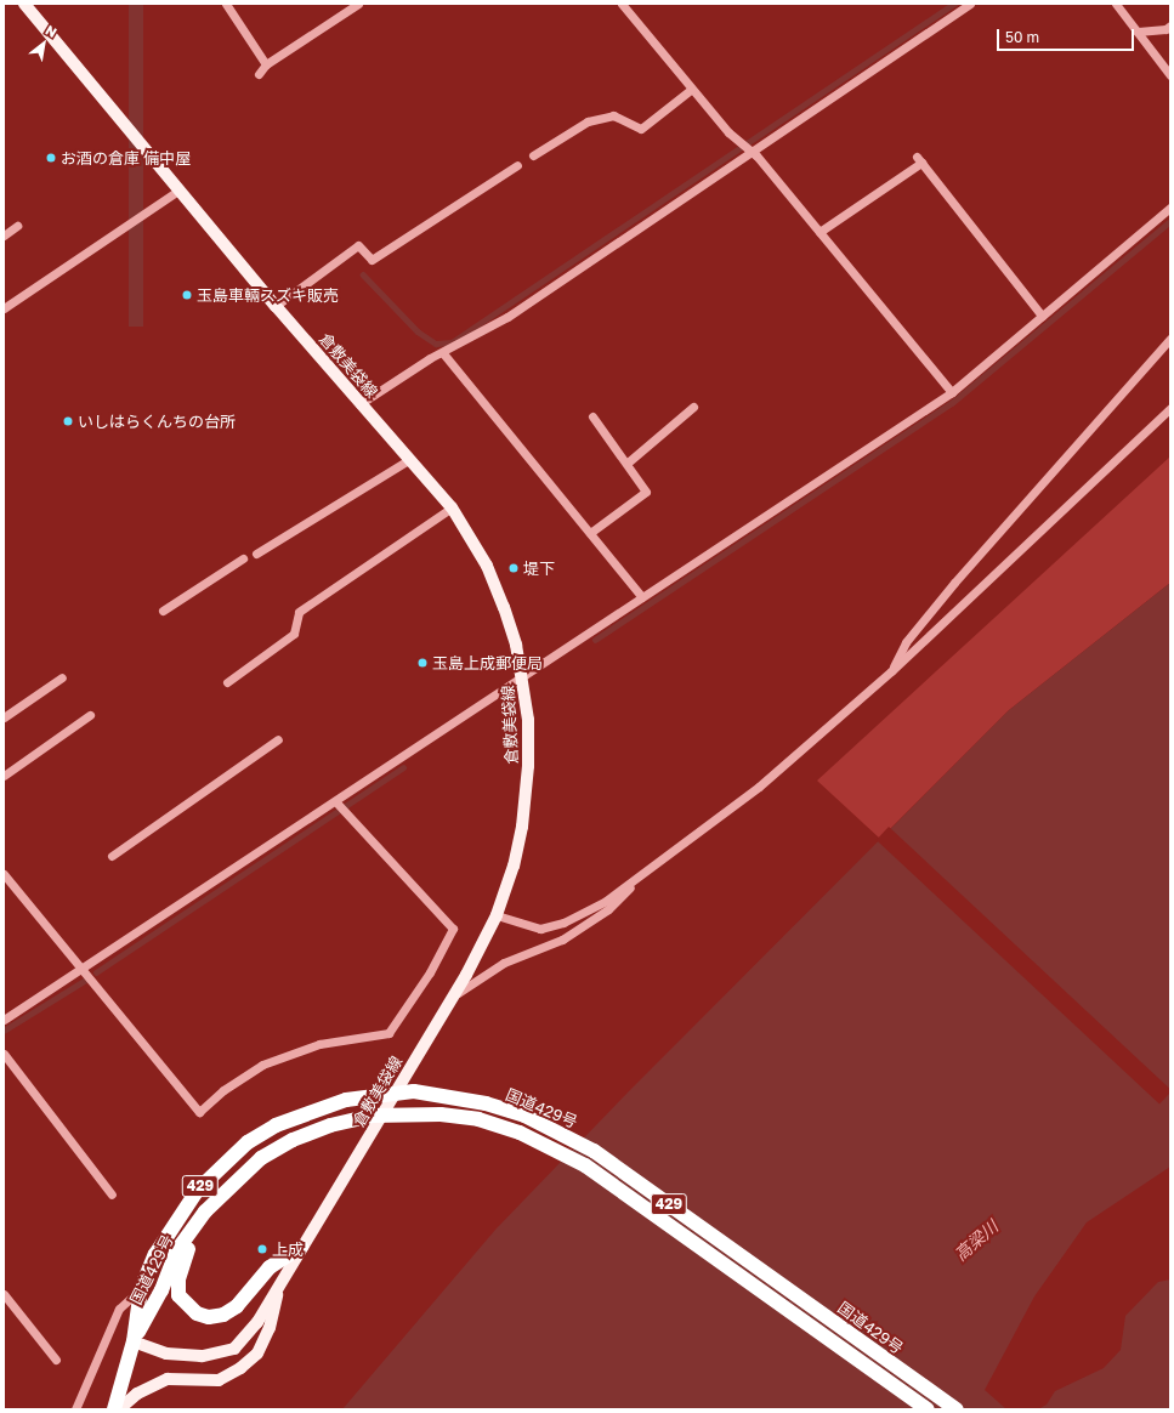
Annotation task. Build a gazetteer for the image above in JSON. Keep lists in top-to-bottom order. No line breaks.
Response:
{"streets":{"highway":["国道429号","429"],"main road":["倉敷美袋線"]},"crossings":[["倉敷美袋線","国道429号"]],"water":["高梁川"],"places":["お酒の倉庫 備中屋","玉島車輛スズキ販売","いしはらくんちの台所","堤下","玉島上成郵便局","上成"],"scale_bar":"50 m","north":"top right"}
